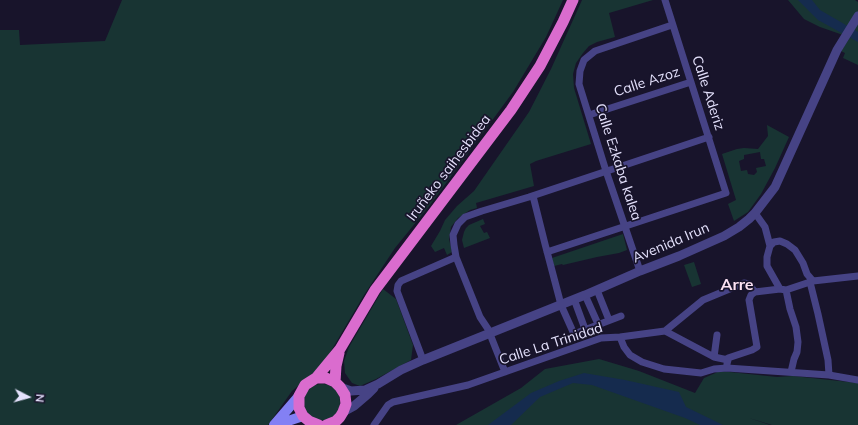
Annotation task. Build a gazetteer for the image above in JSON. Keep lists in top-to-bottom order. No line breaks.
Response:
{"streets":{"highway":["Iruñeko saihesbidea"],"street":["Calle Azoz","Calle Aderiz","Calle Ezkaba kalea","Avenida Irun","Calle La Trinidad"]},"crossings":[["Calle Azoz","Calle Aderiz"],["Calle Azoz","Calle Ezkaba kalea"],["Calle Aderiz","Calle Ezkaba kalea"],["Calle Ezkaba kalea","Avenida Irun"]],"districts":["Arre"],"north":"right"}
